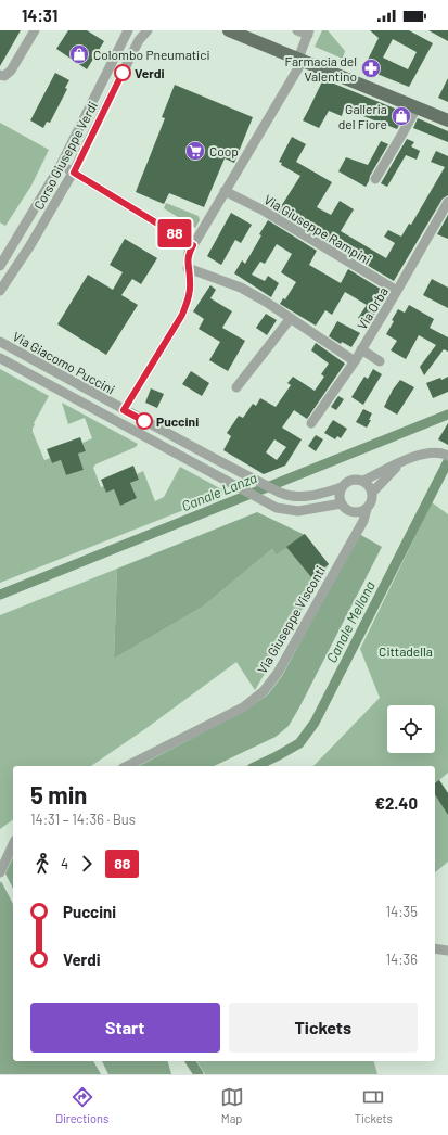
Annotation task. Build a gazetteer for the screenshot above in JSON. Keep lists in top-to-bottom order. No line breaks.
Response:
{"streets":{"street":["Corso Giuseppe Verdi","Via Giuseppe Rampini","Via Orba","Via Giacomo Puccini","Via Giuseppe Visconti"]},"crossings":[["Via Giuseppe Rampini","Via Orba"],["Via Giacomo Puccini","Via Giuseppe Visconti"]],"water":["Canale Lanza","Canale Mellana"],"parks":["Cittadella"],"places":{"shop":["Colombo Pneumatici","Galleria del Fiore"],"pharmacy":["Farmacia del Valentino"],"other":["Verdi","Puccini"],"supermarket":["Coop"]},"lines":["bus line 88"],"page":{"status":"14:31","on_map":"88","heading":["5 min","14:31 – 14:36 · Bus","€2.40"],"legs":["4","88"],"list":[{"name":"Puccini","value":"14:35"},{"name":"Verdi","value":"14:36"}],"buttons":["Start","Tickets"],"tabs":["Directions","Map","Tickets"]}}
